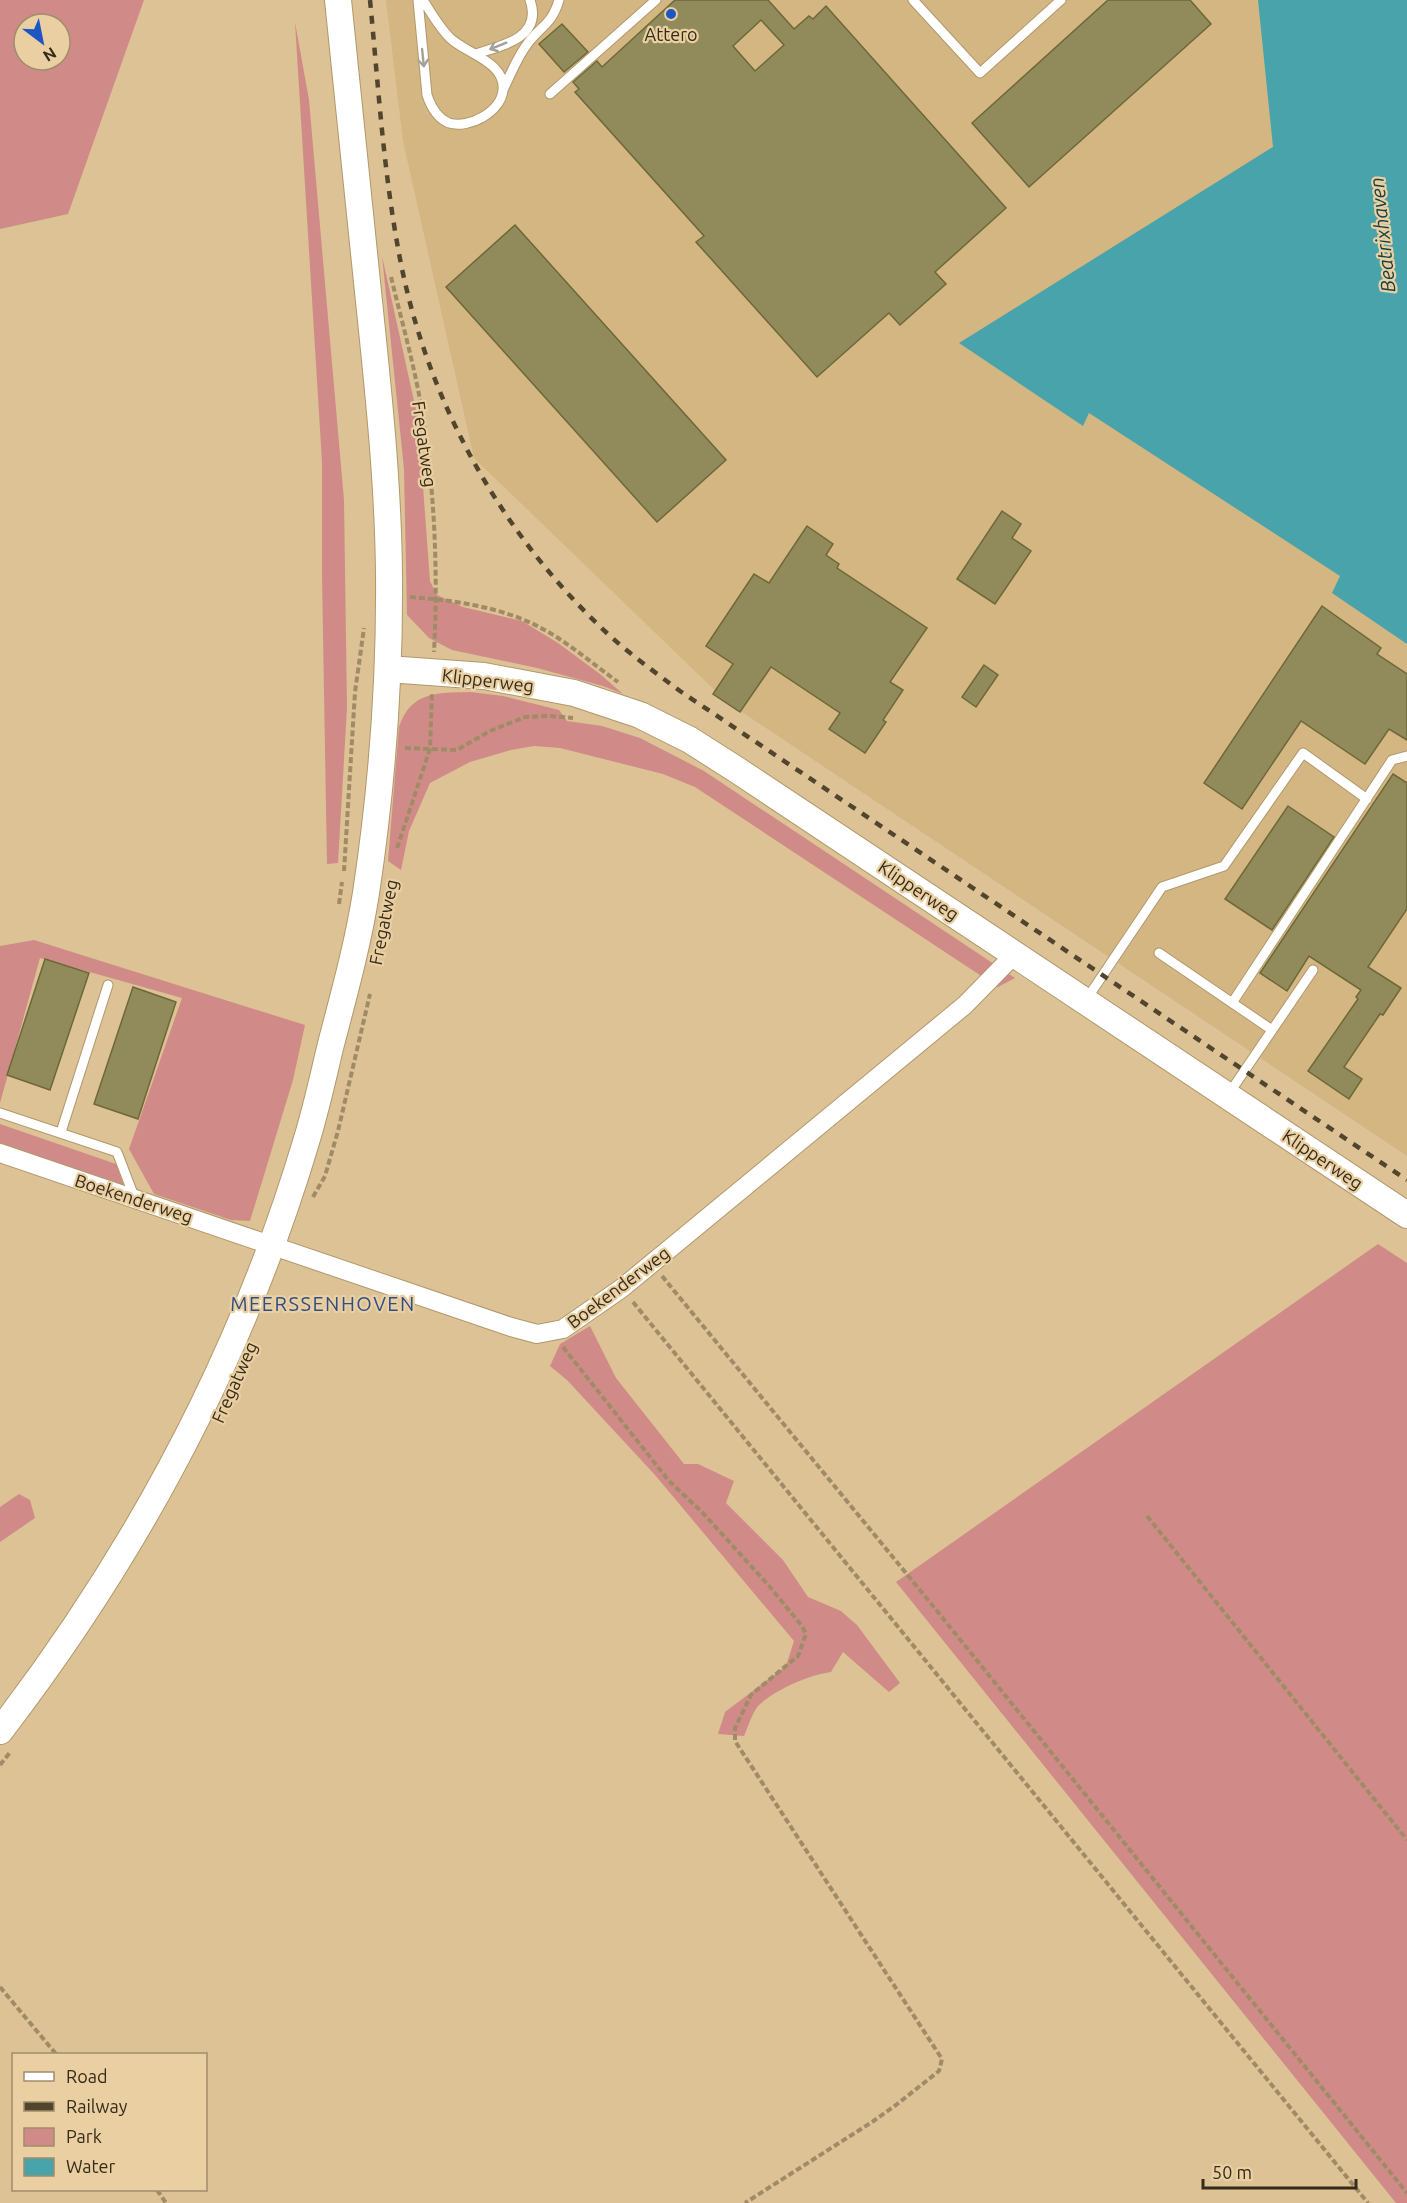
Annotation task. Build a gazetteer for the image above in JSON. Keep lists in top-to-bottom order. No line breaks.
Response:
{"streets":{"street":["Fregatweg","Klipperweg","Boekenderweg"]},"crossings":[["Fregatweg","Klipperweg"],["Fregatweg","Boekenderweg"],["Klipperweg","Boekenderweg"]],"districts":["MEERSSENHOVEN"],"water":["Beatrixhaven"],"places":["Attero"],"legend":["Road","Railway","Park","Water"],"scale_bar":"50 m","north":"bottom right"}
